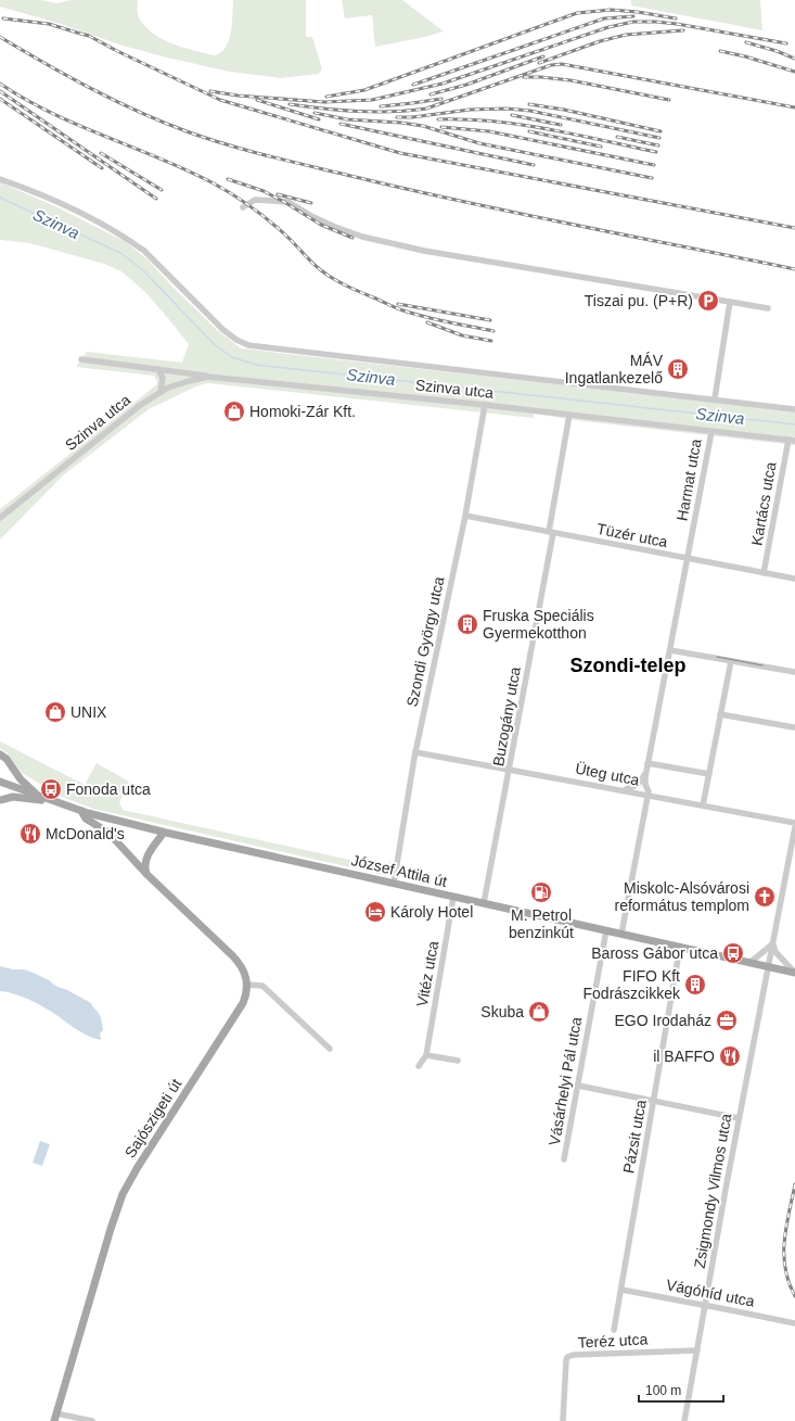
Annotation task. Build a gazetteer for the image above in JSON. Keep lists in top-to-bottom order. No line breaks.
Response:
{"streets":{"main road":["József Attila út","Sajószigeti út"],"street":["Szinva utca","Harmat utca","Kartács utca","Tüzér utca","Szondi György utca","Buzogány utca","Üteg utca","Vitéz utca","Vásárhelyi Pál utca","Pázsit utca","Zsigmondy Vilmos utca","Vágóhíd utca","Teréz utca"]},"crossings":[["Szinva utca","Harmat utca"],["Szinva utca","Kartács utca"],["Szinva utca","Szondi György utca"],["Szinva utca","Buzogány utca"],["Harmat utca","Tüzér utca"],["Kartács utca","Tüzér utca"],["Tüzér utca","Szondi György utca"],["Tüzér utca","Buzogány utca"],["Szondi György utca","Üteg utca"],["Szondi György utca","József Attila út"],["Buzogány utca","Üteg utca"],["Buzogány utca","József Attila út"],["József Attila út","Vitéz utca"],["József Attila út","Vásárhelyi Pál utca"],["József Attila út","Pázsit utca"],["József Attila út","Zsigmondy Vilmos utca"],["Pázsit utca","Vágóhíd utca"],["Zsigmondy Vilmos utca","Vágóhíd utca"],["Zsigmondy Vilmos utca","Teréz utca"]],"districts":["Szondi-telep"],"water":["Szinva"],"places":{"parking":["Tiszai pu. (P+R)"],"building":["MÁV Ingatlankezelő","Fruska Speciális Gyermekotthon","FIFO Kft Fodrászcikkek"],"shop":["Homoki-Zár Kft.","UNIX","Skuba"],"bus stop":["Fonoda utca","Baross Gábor utca"],"restaurant":["McDonald's","il BAFFO"],"fuel station":["M. Petrol benzinkút"],"church":["Miskolc-Alsóvárosi református templom"],"hotel":["Károly Hotel"],"office":["EGO Irodaház"]},"scale_bar":"100 m"}
